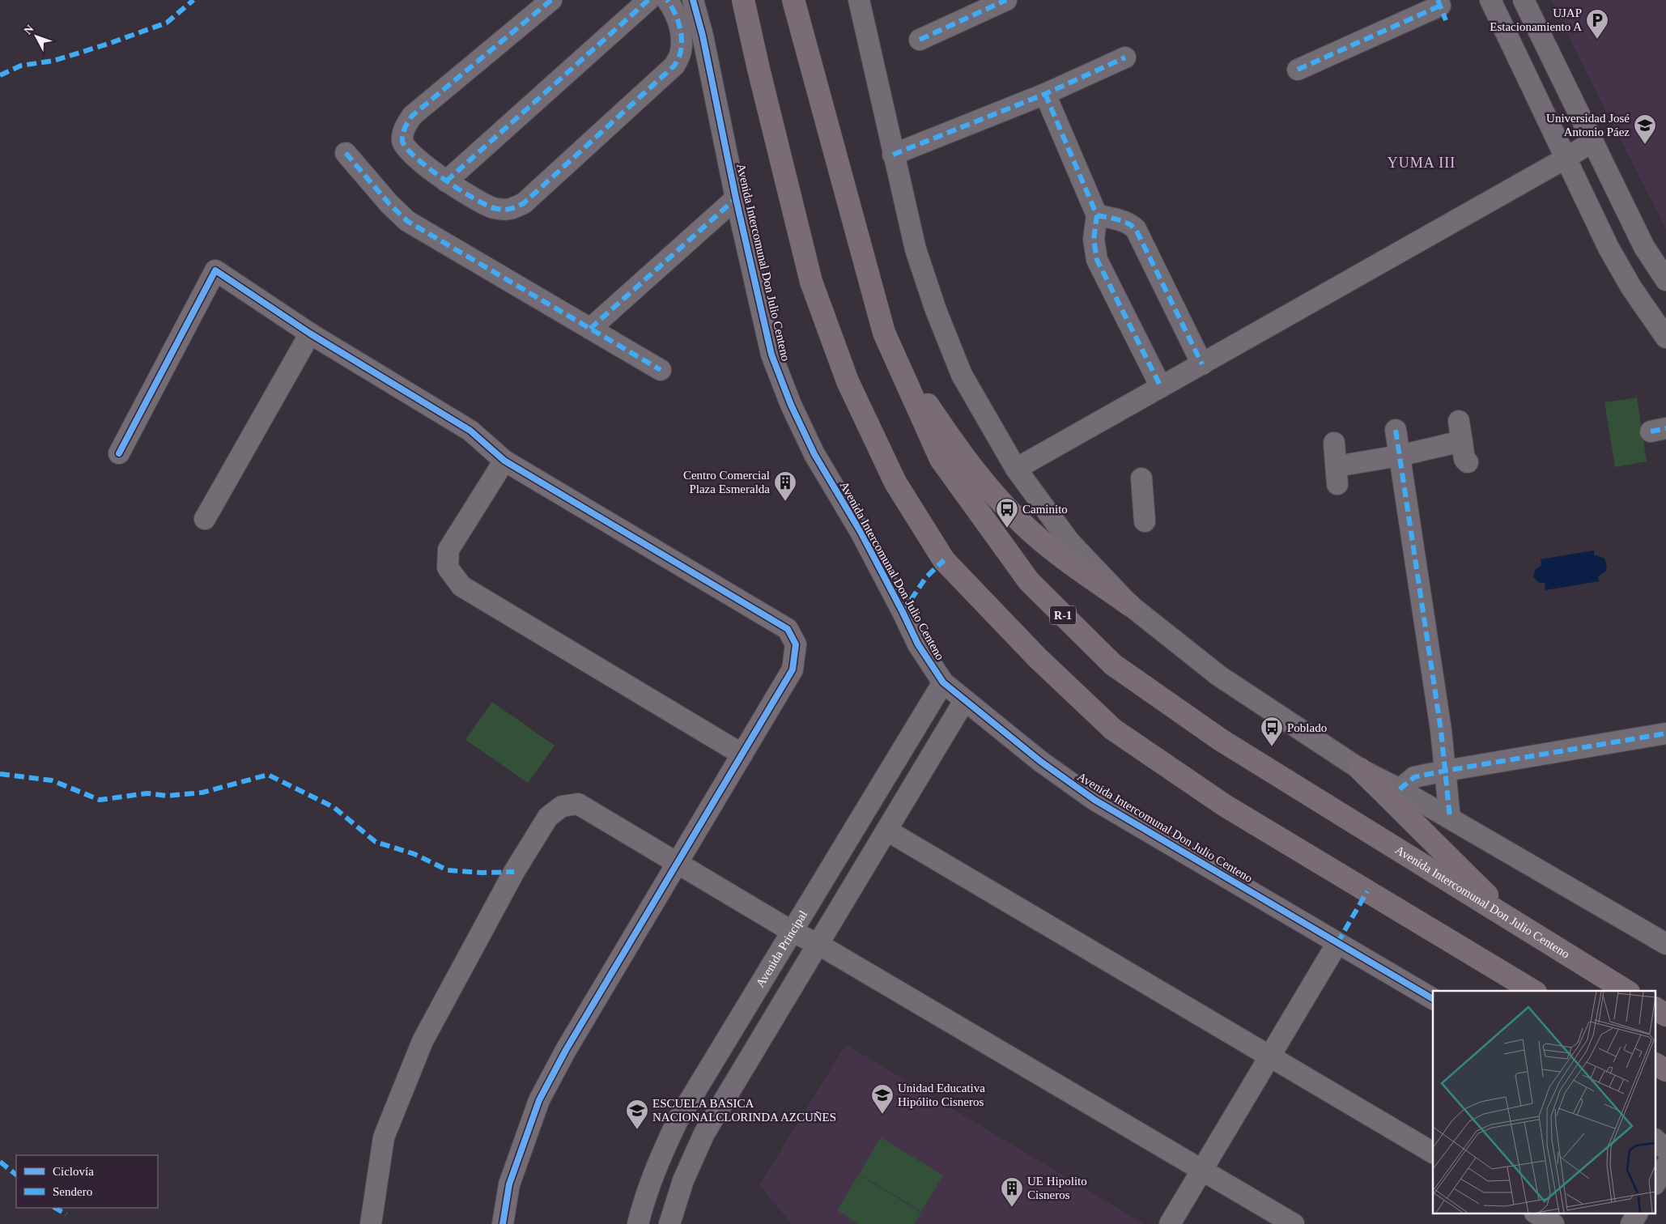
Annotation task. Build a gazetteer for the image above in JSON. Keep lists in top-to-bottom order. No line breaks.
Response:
{"streets":{"main road":["Avenida Intercomunal Don Julio Centeno","R-1"],"street":["Avenida Principal"]},"crossings":[["Avenida Intercomunal Don Julio Centeno","Avenida Principal"]],"districts":["YUMA III"],"places":{"parking":["UJAP Estacionamiento A"],"school or university":["Universidad José Antonio Páez","Unidad Educativa Hipólito Cisneros","ESCUELA BASICA NACIONALCLORINDA AZCUÑES"],"building":["Centro Comercial Plaza Esmeralda","UE Hipolito Cisneros"],"bus stop":["Caminito","Poblado"]},"legend":["Ciclovía","Sendero"],"north":"top left"}
